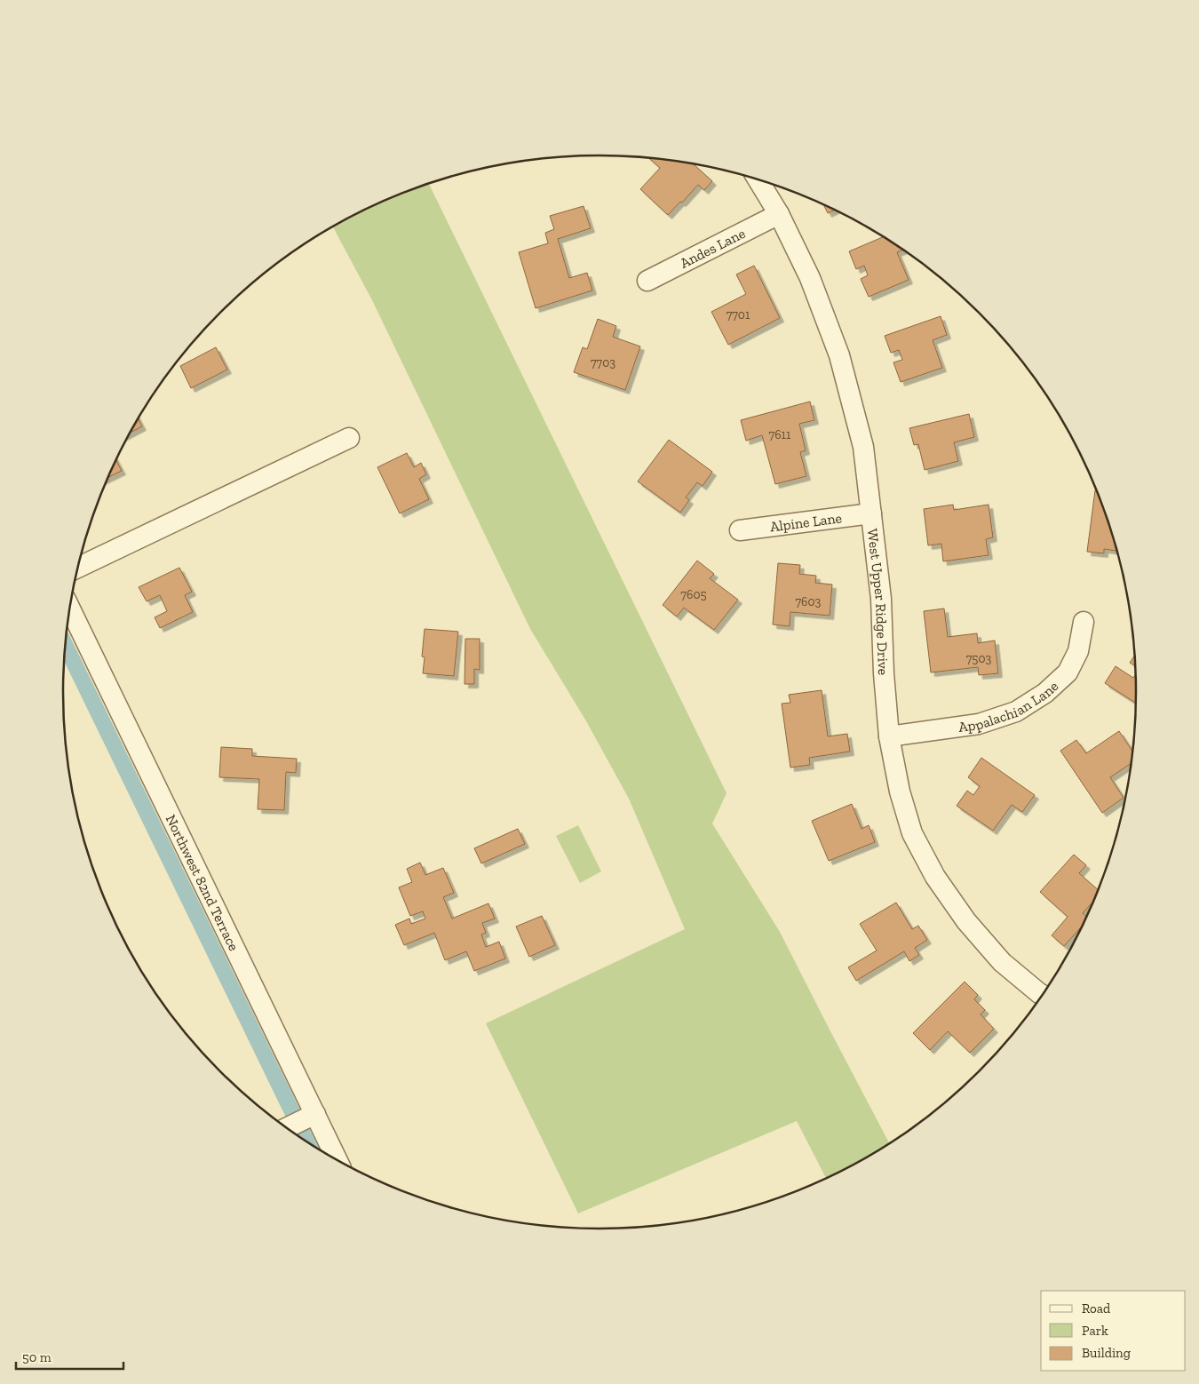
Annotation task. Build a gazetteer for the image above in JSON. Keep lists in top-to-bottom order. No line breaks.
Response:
{"streets":{"street":["Andes Lane","Alpine Lane","West Upper Ridge Drive","Appalachian Lane","Northwest 82nd Terrace"]},"crossings":[["Andes Lane","West Upper Ridge Drive"],["Alpine Lane","West Upper Ridge Drive"],["West Upper Ridge Drive","Appalachian Lane"]],"house_numbers":["7701","7703","7611","7605","7603","7503"],"legend":["Road","Park","Building"],"scale_bar":"50 m"}
